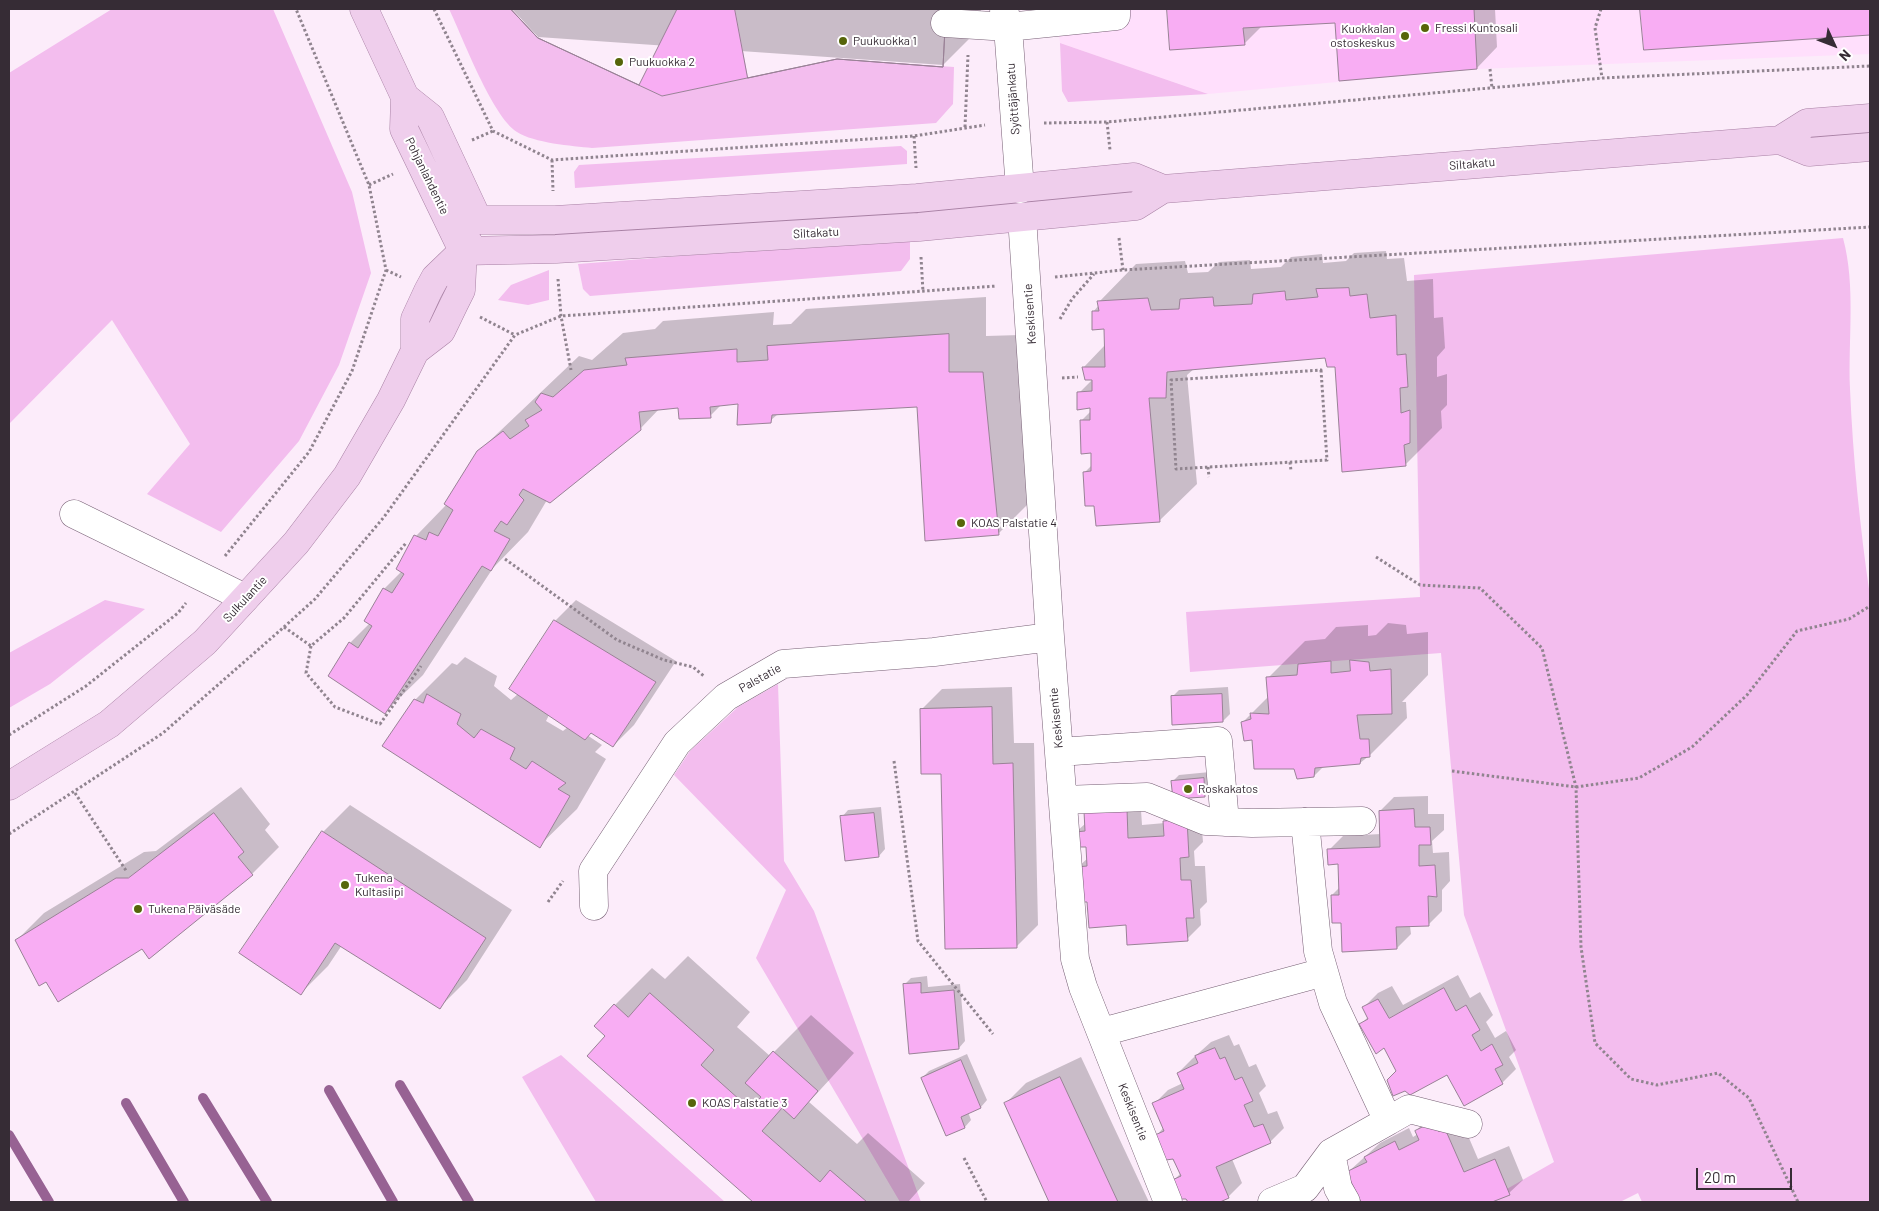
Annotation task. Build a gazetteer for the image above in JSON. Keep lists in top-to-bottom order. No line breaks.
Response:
{"streets":{"main road":["Siltakatu","Pohjanlahdentie","Sulkulantie"],"street":["Syöttäjänkatu","Keskisentie","Palstatie"]},"crossings":[["Syöttäjänkatu","Siltakatu"],["Siltakatu","Pohjanlahdentie"],["Siltakatu","Keskisentie"],["Siltakatu","Sulkulantie"],["Pohjanlahdentie","Sulkulantie"],["Keskisentie","Palstatie"]],"places":["Fressi Kuntosali","Kuokkalan ostoskeskus","Puukuokka 1","Puukuokka 2","KOAS Palstatie 4","Roskakatos","Tukena Kultasiipi","Tukena Päiväsäde","KOAS Palstatie 3"],"scale_bar":"20 m","north":"bottom right"}
